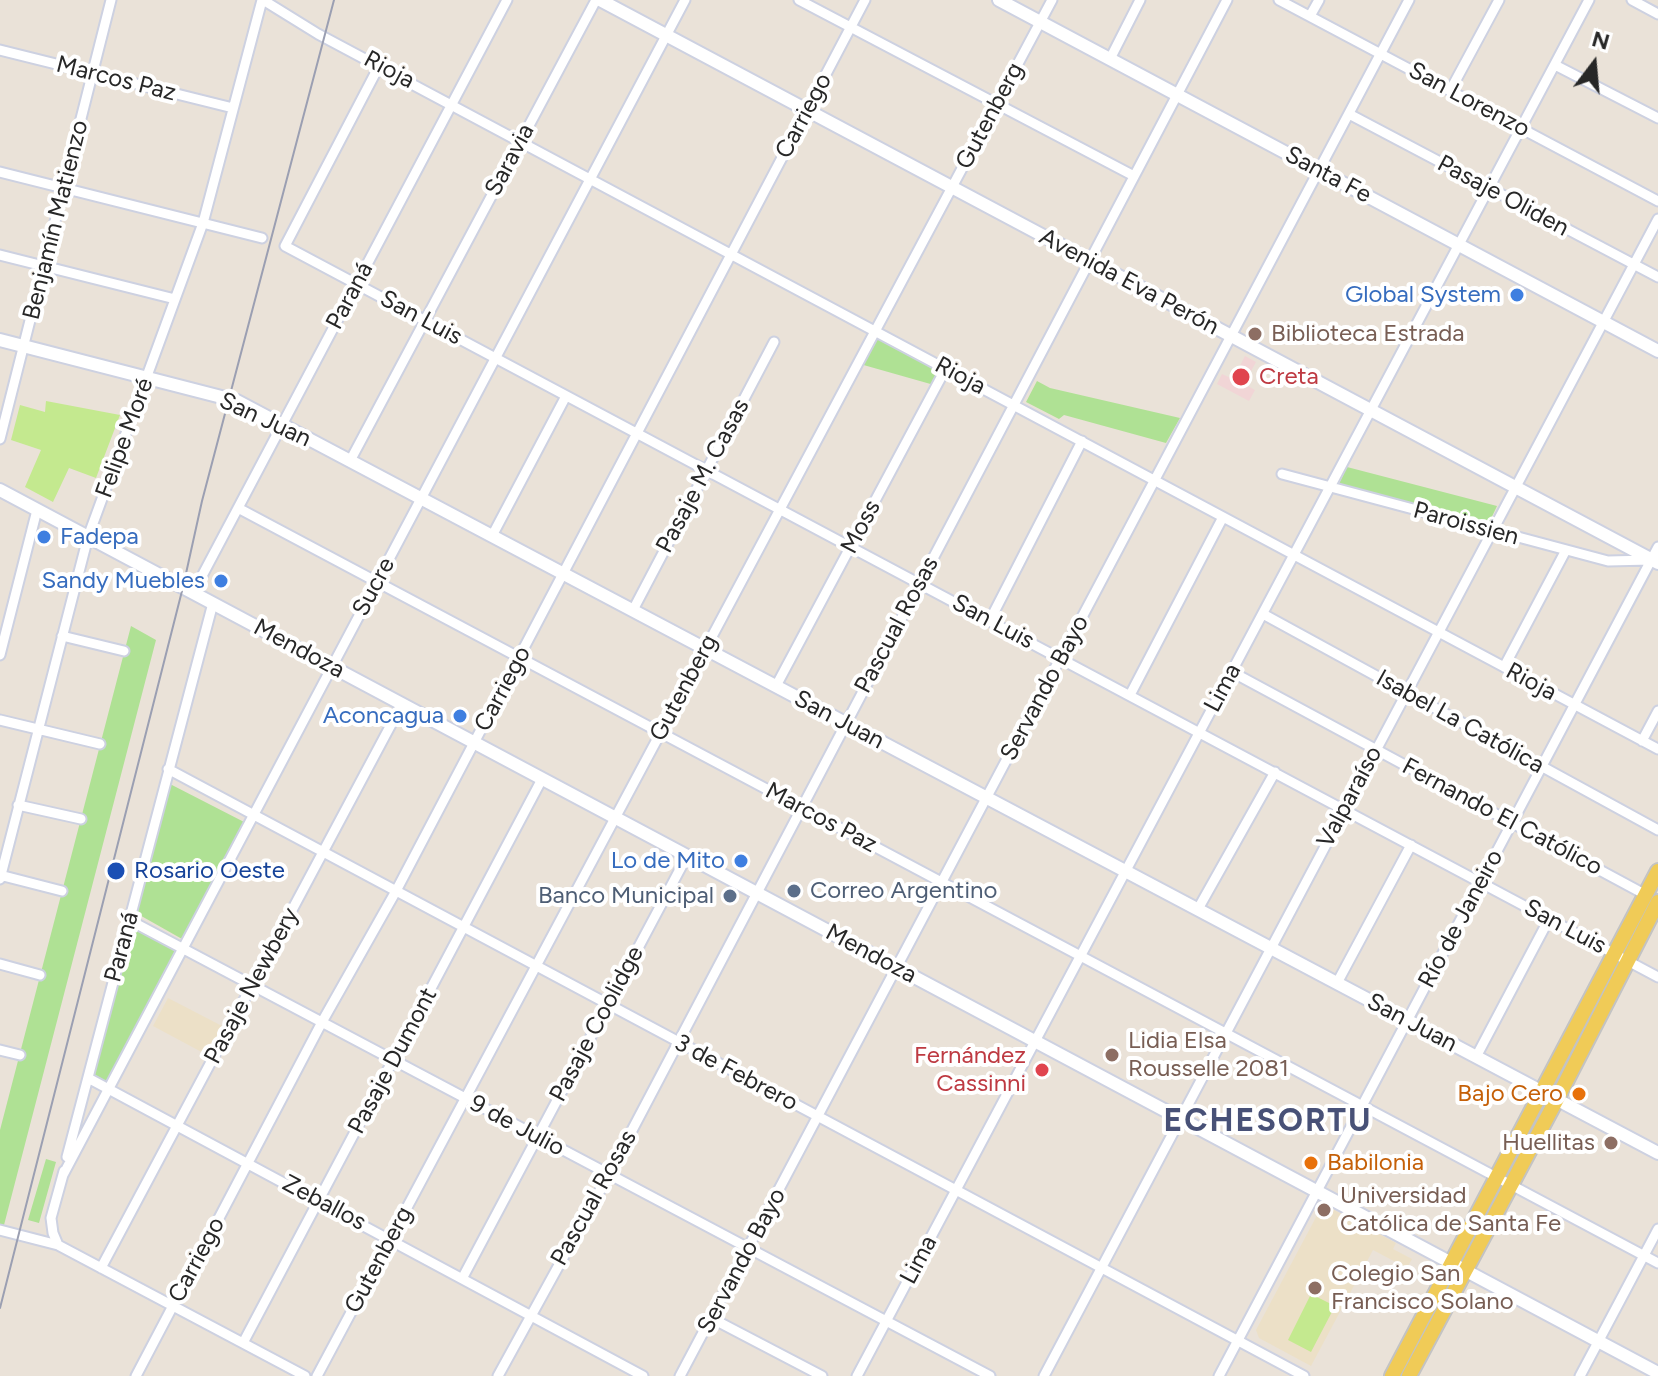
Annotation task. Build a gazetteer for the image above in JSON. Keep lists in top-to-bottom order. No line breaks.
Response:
{"streets":{"main road":["Santa Fe","Avenida Eva Perón","San Juan","Mendoza"],"street":["Rioja","Marcos Paz","San Lorenzo","Carriego","Gutenberg","Saravia","Pasaje Oliden","Benjamín Matienzo","Paraná","San Luis","Felipe Moré","Pasaje M. Casas","Paroissien","Moss","Sucre","Pascual Rosas","Servando Bayo","Lima","Isabel La Católica","Valparaíso","Fernando El Católico","Río de Janeiro","Pasaje Newbery","Pasaje Coolidge","Pasaje Dumont","3 de Febrero","9 de Julio","Zeballos"]},"crossings":[["Rioja","Carriego"],["Rioja","Gutenberg"],["Rioja","Saravia"],["Rioja","Paraná"],["Rioja","San Luis"],["Rioja","Felipe Moré"],["Rioja","Moss"],["Rioja","Sucre"],["Rioja","Pascual Rosas"],["Rioja","Servando Bayo"],["Rioja","Lima"],["Rioja","Valparaíso"],["Rioja","Río de Janeiro"],["Marcos Paz","Carriego"],["Marcos Paz","Gutenberg"],["Marcos Paz","Benjamín Matienzo"],["Marcos Paz","Paraná"],["Marcos Paz","Felipe Moré"],["Marcos Paz","Sucre"],["Marcos Paz","Pascual Rosas"],["Marcos Paz","Servando Bayo"],["Marcos Paz","Lima"],["Marcos Paz","Valparaíso"],["Marcos Paz","Río de Janeiro"],["San Lorenzo","Servando Bayo"],["San Lorenzo","Lima"],["Carriego","Avenida Eva Perón"],["Carriego","San Luis"],["Carriego","San Juan"],["Carriego","Mendoza"],["Carriego","3 de Febrero"],["Carriego","9 de Julio"],["Carriego","Zeballos"],["Gutenberg","Santa Fe"],["Gutenberg","Avenida Eva Perón"],["Gutenberg","San Luis"],["Gutenberg","San Juan"],["Gutenberg","Mendoza"],["Gutenberg","3 de Febrero"],["Gutenberg","9 de Julio"],["Gutenberg","Zeballos"],["Saravia","Avenida Eva Perón"],["Saravia","San Luis"],["Saravia","San Juan"],["Santa Fe","Pascual Rosas"],["Santa Fe","Servando Bayo"],["Santa Fe","Lima"],["Santa Fe","Valparaíso"],["Pasaje Oliden","Servando Bayo"],["Pasaje Oliden","Lima"],["Pasaje Oliden","Valparaíso"],["Benjamín Matienzo","San Juan"],["Avenida Eva Perón","Paroissien"],["Avenida Eva Perón","Sucre"],["Avenida Eva Perón","Pascual Rosas"],["Avenida Eva Perón","Servando Bayo"],["Avenida Eva Perón","Lima"],["Avenida Eva Perón","Valparaíso"],["Avenida Eva Perón","Río de Janeiro"],["Paraná","San Luis"],["Paraná","San Juan"],["Paraná","Sucre"],["Paraná","Mendoza"],["Paraná","3 de Febrero"],["Paraná","9 de Julio"],["Paraná","Zeballos"],["San Luis","Pasaje M. Casas"],["San Luis","Moss"],["San Luis","Sucre"],["San Luis","Pascual Rosas"],["San Luis","Servando Bayo"],["San Luis","Lima"],["San Luis","Valparaíso"],["San Luis","Río de Janeiro"],["San Juan","Felipe Moré"],["San Juan","Pasaje M. Casas"],["San Juan","Moss"],["San Juan","Sucre"],["San Juan","Pascual Rosas"],["San Juan","Servando Bayo"],["San Juan","Lima"],["San Juan","Valparaíso"],["San Juan","Río de Janeiro"],["Felipe Moré","Mendoza"],["Paroissien","Lima"],["Paroissien","Valparaíso"],["Paroissien","Río de Janeiro"],["Sucre","Mendoza"],["Sucre","3 de Febrero"],["Sucre","9 de Julio"],["Sucre","Zeballos"],["Pascual Rosas","Mendoza"],["Pascual Rosas","3 de Febrero"],["Pascual Rosas","9 de Julio"],["Pascual Rosas","Zeballos"],["Mendoza","Servando Bayo"],["Mendoza","Lima"],["Mendoza","Valparaíso"],["Mendoza","Río de Janeiro"],["Mendoza","Pasaje Newbery"],["Mendoza","Pasaje Coolidge"],["Mendoza","Pasaje Dumont"],["Servando Bayo","3 de Febrero"],["Servando Bayo","9 de Julio"],["Lima","Isabel La Católica"],["Lima","Fernando El Católico"],["Lima","3 de Febrero"],["Lima","9 de Julio"],["Isabel La Católica","Valparaíso"],["Isabel La Católica","Río de Janeiro"],["Valparaíso","Fernando El Católico"],["Valparaíso","3 de Febrero"],["Fernando El Católico","Río de Janeiro"],["Río de Janeiro","3 de Febrero"],["Pasaje Newbery","3 de Febrero"],["Pasaje Newbery","9 de Julio"],["Pasaje Newbery","Zeballos"],["Pasaje Coolidge","3 de Febrero"],["Pasaje Coolidge","9 de Julio"],["Pasaje Coolidge","Zeballos"],["Pasaje Dumont","3 de Febrero"],["Pasaje Dumont","9 de Julio"],["Pasaje Dumont","Zeballos"]],"districts":["ECHESORTU"],"places":["Global System","Biblioteca Estrada","Creta","Fadepa","Sandy Muebles","Aconcagua","Lo de Mito","Rosario Oeste","Correo Argentino","Banco Municipal","Lidia Elsa Rousselle 2081","Fernández Cassinni","Bajo Cero","Huellitas","Babilonia","Universidad Católica de Santa Fe","Colegio San Francisco Solano"],"north":"top"}
